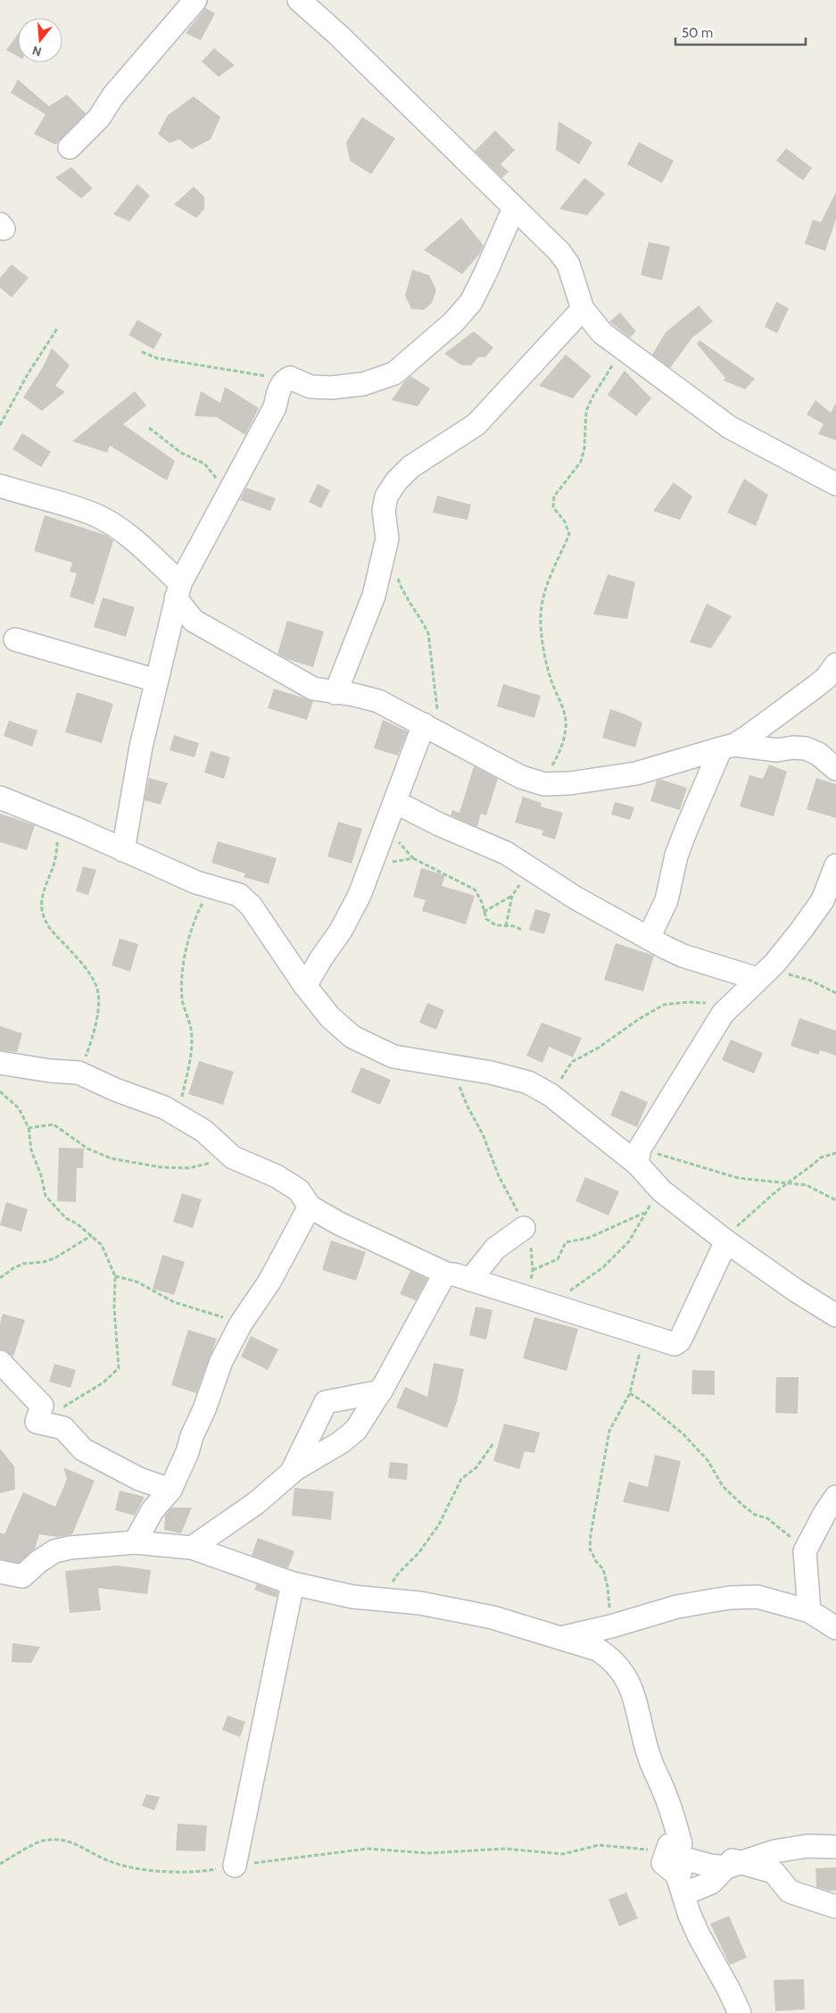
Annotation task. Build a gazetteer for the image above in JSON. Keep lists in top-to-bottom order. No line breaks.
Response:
{"scale_bar":"50 m","north":"bottom"}
